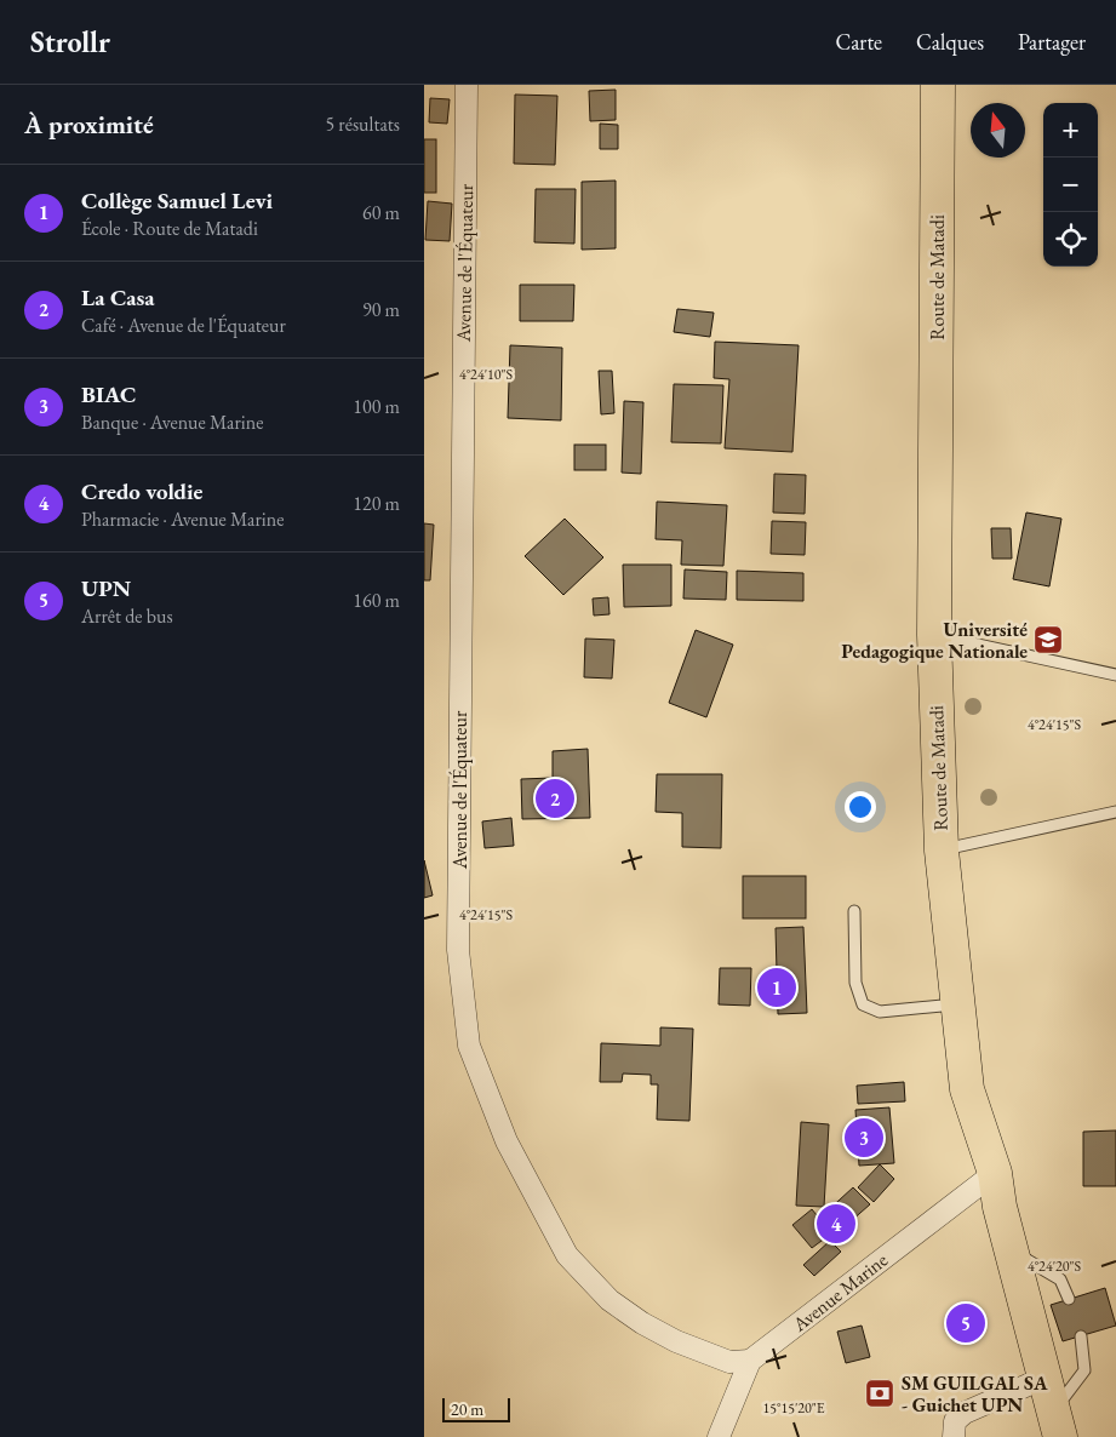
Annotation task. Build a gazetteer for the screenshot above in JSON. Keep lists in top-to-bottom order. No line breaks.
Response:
{"streets":{"main road":["Route de Matadi"],"street":["Avenue de l'Équateur","Avenue Marine"]},"crossings":[["Avenue de l'Équateur","Avenue Marine"],["Route de Matadi","Avenue Marine"]],"places":{"school or university":["Université Pedagogique Nationale"],"bank":["SM GUILGAL SA - Guichet UPN"]},"scale_bar":"20 m","north":"top","page":{"header":"Strollr","nav":["Carte","Calques","Partager"],"heading":["À proximité","5 résultats"],"map_buttons":["+","−"],"list":[{"mark":"1","name":"Collège Samuel Levi","note":"École · Route de Matadi","value":"60 m"},{"mark":"2","name":"La Casa","note":"Café · Avenue de l'Équateur","value":"90 m"},{"mark":"3","name":"BIAC","note":"Banque · Avenue Marine","value":"100 m"},{"mark":"4","name":"Credo voldie","note":"Pharmacie · Avenue Marine","value":"120 m"},{"mark":"5","name":"UPN","note":"Arrêt de bus","value":"160 m"}],"pins":["2","1","3","4","5"],"scale":"20 m"},"coordinates":["4°24'10\"S","4°24'15\"S","4°24'20\"S","15°15'20\"E"]}
